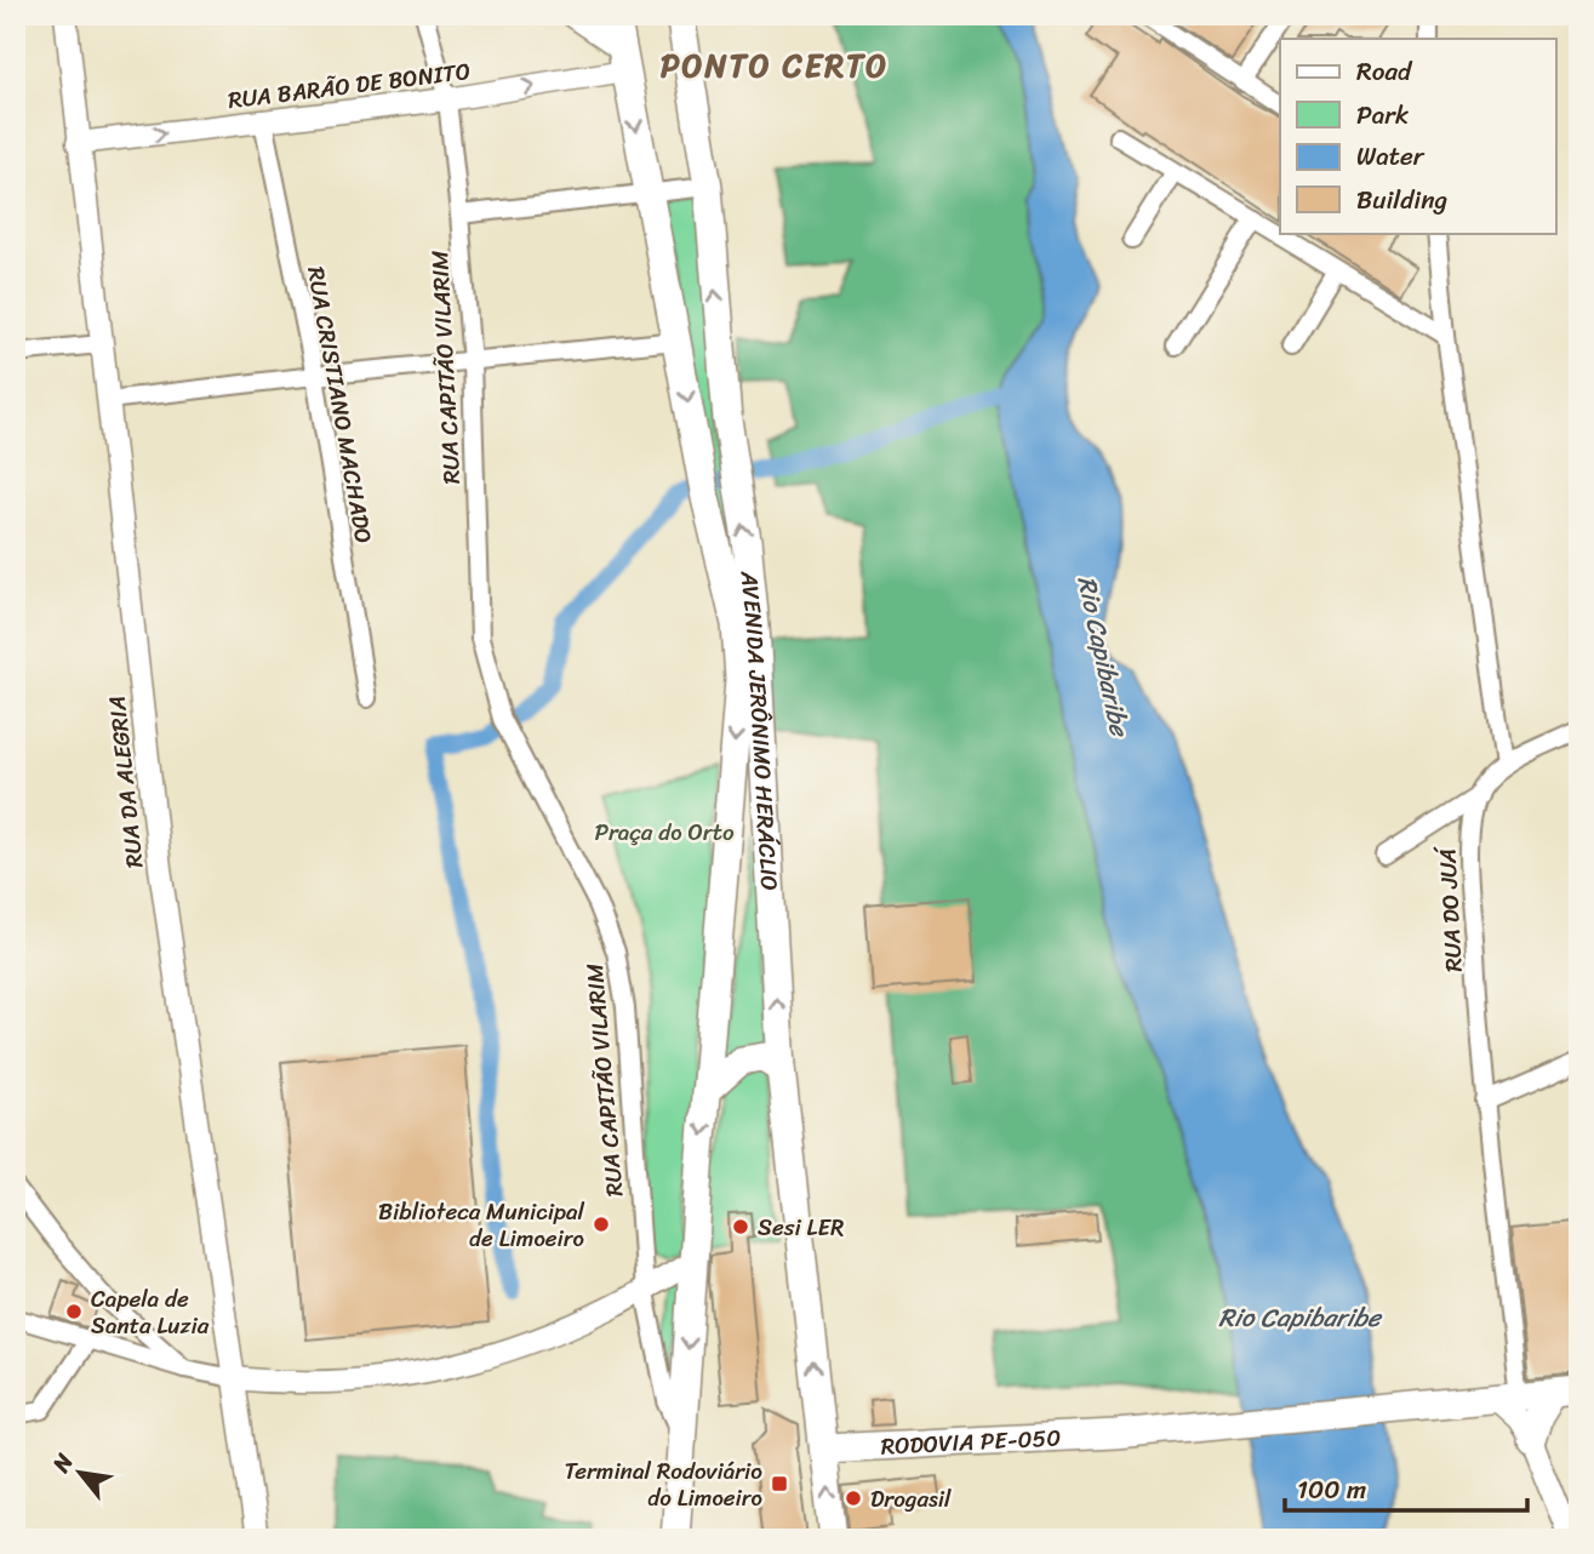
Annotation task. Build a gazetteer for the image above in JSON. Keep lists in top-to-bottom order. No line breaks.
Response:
{"streets":{"main road":["AVENIDA JERÔNIMO HERÁCLIO","RODOVIA PE-050"],"street":["RUA BARÃO DE BONITO","RUA CAPITÃO VILARIM","RUA CRISTIANO MACHADO","RUA DA ALEGRIA","RUA DO JUÁ"]},"crossings":[["RUA BARÃO DE BONITO","RUA CAPITÃO VILARIM"],["RUA BARÃO DE BONITO","RUA CRISTIANO MACHADO"],["RUA BARÃO DE BONITO","AVENIDA JERÔNIMO HERÁCLIO"],["RUA BARÃO DE BONITO","RUA DA ALEGRIA"],["RUA CAPITÃO VILARIM","AVENIDA JERÔNIMO HERÁCLIO"],["AVENIDA JERÔNIMO HERÁCLIO","RODOVIA PE-050"],["RUA DO JUÁ","RODOVIA PE-050"]],"districts":["PONTO CERTO"],"water":["Rio Capibaribe"],"parks":["Praça do Orto"],"places":{"other":["Biblioteca Municipal de Limoeiro","Sesi LER","Capela de Santa Luzia","Drogasil"],"transit":["Terminal Rodoviário do Limoeiro"]},"legend":["Road","Park","Water","Building"],"scale_bar":"100 m","north":"top left"}
